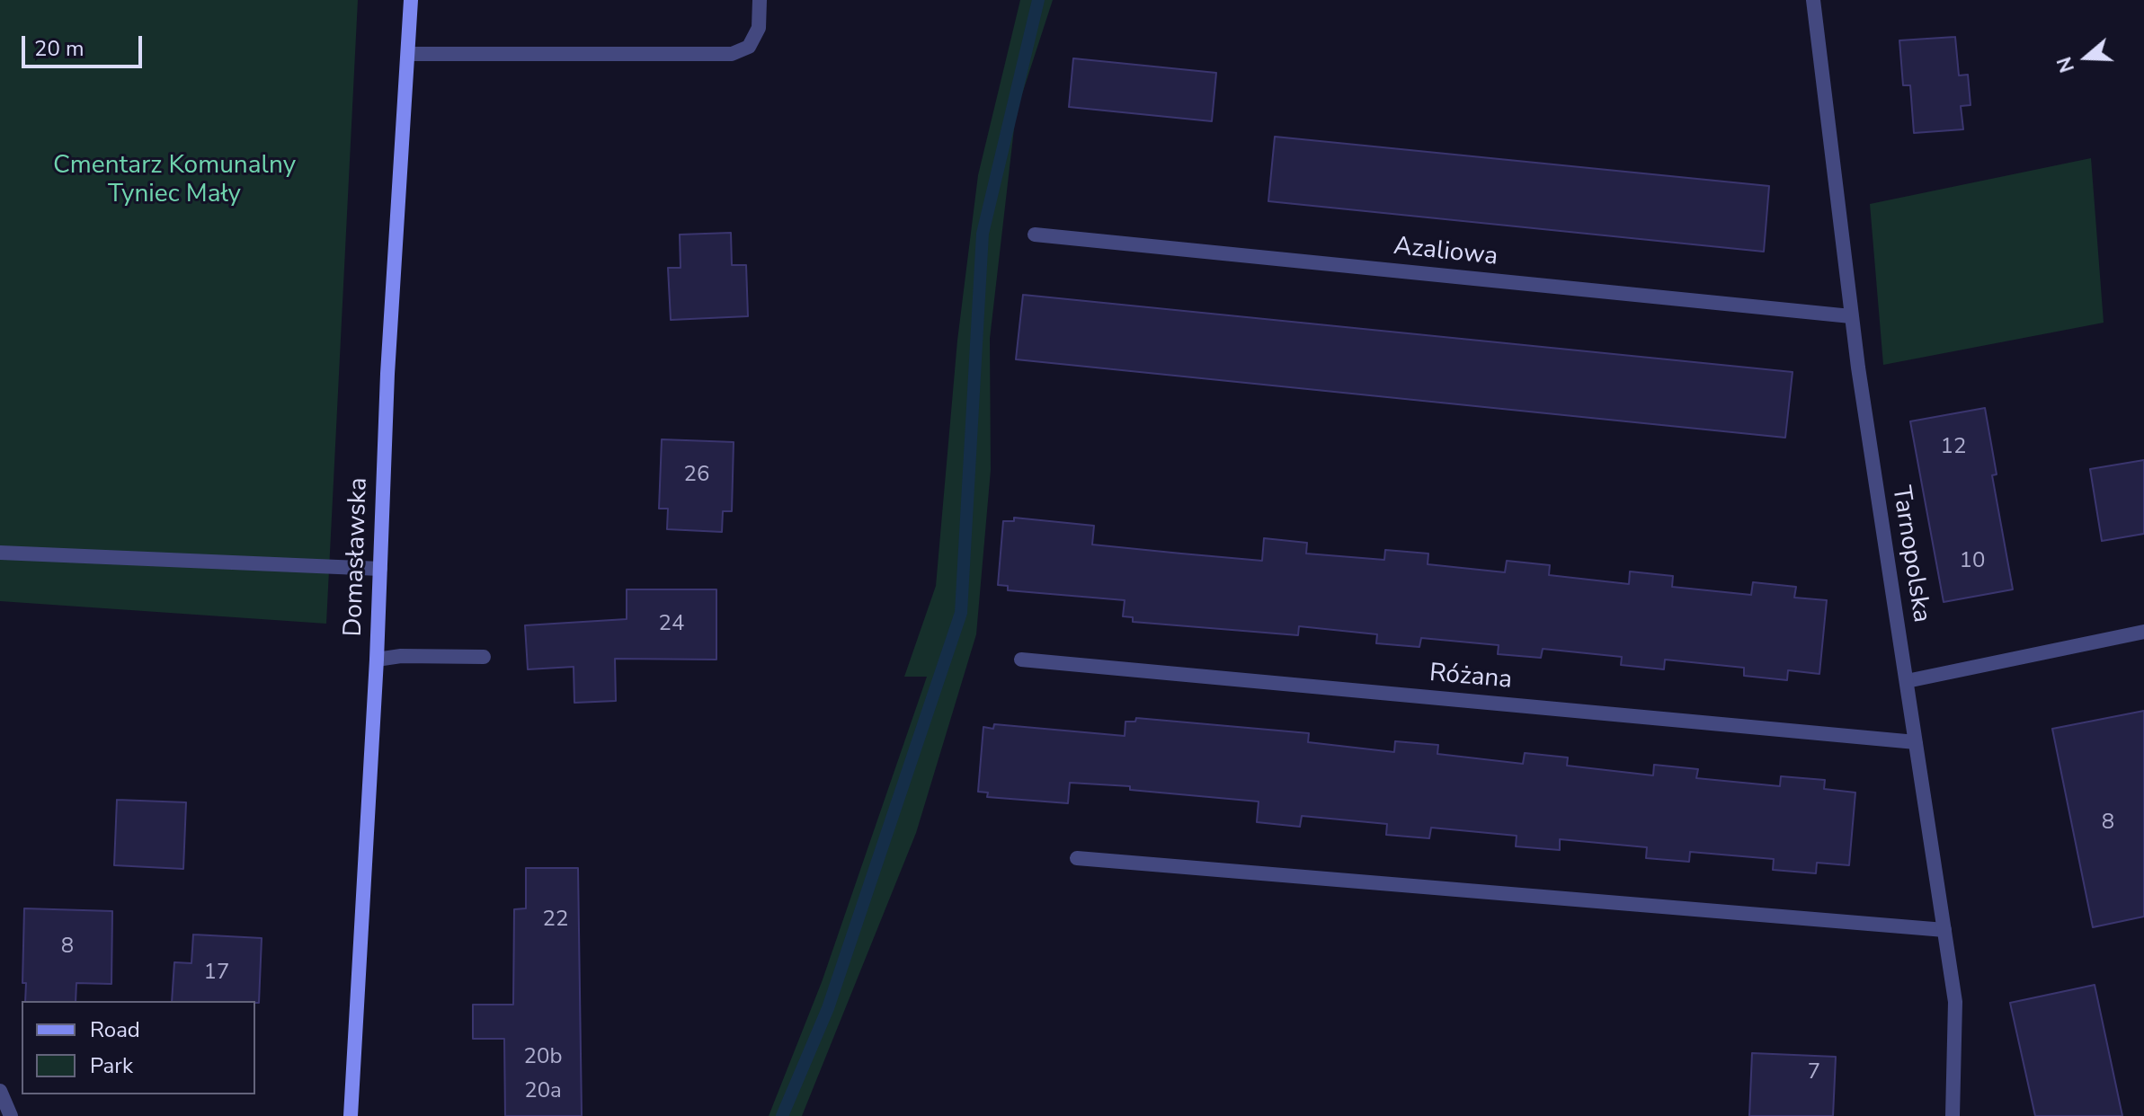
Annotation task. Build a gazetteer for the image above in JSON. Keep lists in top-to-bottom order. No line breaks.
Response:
{"streets":{"street":["Azaliowa","Tarnopolska","Domasławska","Różana"]},"crossings":[["Azaliowa","Tarnopolska"],["Tarnopolska","Różana"]],"parks":["Cmentarz Komunalny Tyniec Mały"],"house_numbers":["12","26","10","24","8","22","8","17","20b","7","20a"],"legend":["Road","Park"],"scale_bar":"20 m","north":"left"}
